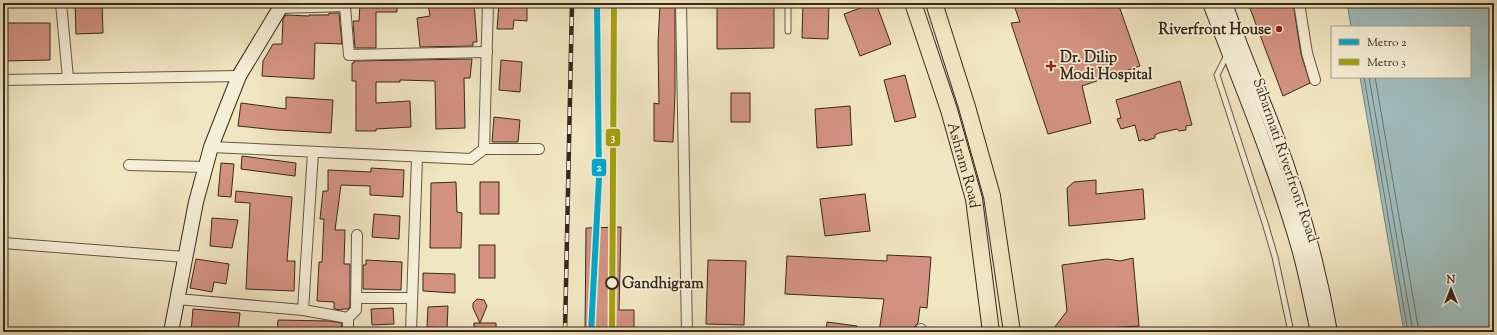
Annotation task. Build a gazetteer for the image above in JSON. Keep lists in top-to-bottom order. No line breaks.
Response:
{"streets":{"main road":["Ashram Road"],"street":["Sabarmati Riverfront Road"]},"places":{"other":["Riverfront House","Gandhigram"],"health":["Dr. Dilip Modi Hospital"]},"lines":["metro line 2","metro line 3"],"legend":["Metro 2","Metro 3"],"north":"top"}
